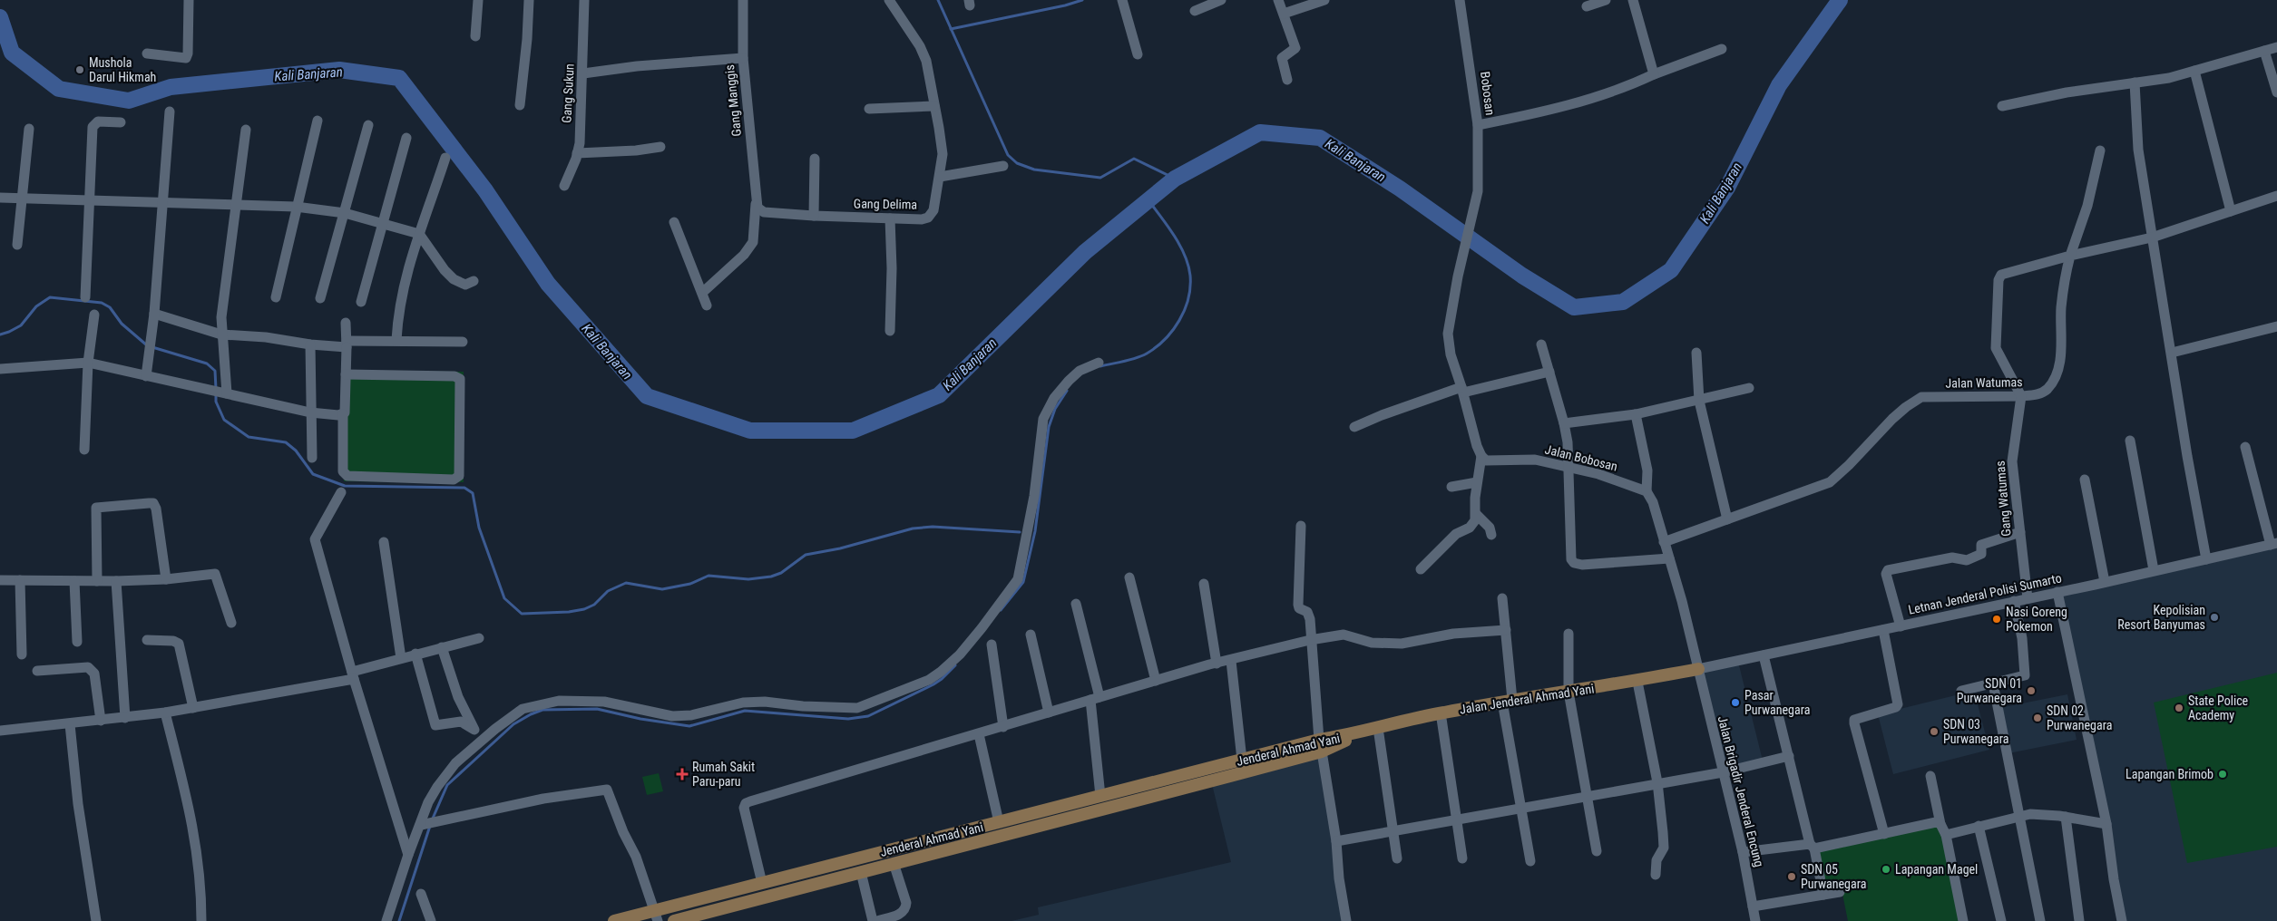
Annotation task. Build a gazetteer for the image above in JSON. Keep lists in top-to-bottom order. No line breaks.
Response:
{"streets":{"main road":["Jalan Jenderal Ahmad Yani","Jenderal Ahmad Yani"],"street":["Gang Sukun","Bobosan","Gang Manggis","Gang Delima","Jalan Watumas","Jalan Bobosan","Gang Watumas","Letnan Jenderal Polisi Sumarto","Jalan Brigadir Jenderal Encung"]},"crossings":[["Gang Manggis","Gang Delima"],["Jalan Watumas","Gang Watumas"],["Gang Watumas","Letnan Jenderal Polisi Sumarto"],["Letnan Jenderal Polisi Sumarto","Jalan Jenderal Ahmad Yani"],["Letnan Jenderal Polisi Sumarto","Jalan Brigadir Jenderal Encung"],["Jalan Jenderal Ahmad Yani","Jenderal Ahmad Yani"],["Jalan Jenderal Ahmad Yani","Jalan Brigadir Jenderal Encung"]],"water":["Kali Banjaran"],"places":{"other":["Mushola Darul Hikmah","Kepolisian Resort Banyumas","Nasi Goreng Pokemon","SDN 01 Purwanegara","Pasar Purwanegara","State Police Academy","SDN 02 Purwanegara","SDN 03 Purwanegara","Lapangan Brimob","Lapangan Magel","SDN 05 Purwanegara"],"health":["Rumah Sakit Paru-paru"]}}
